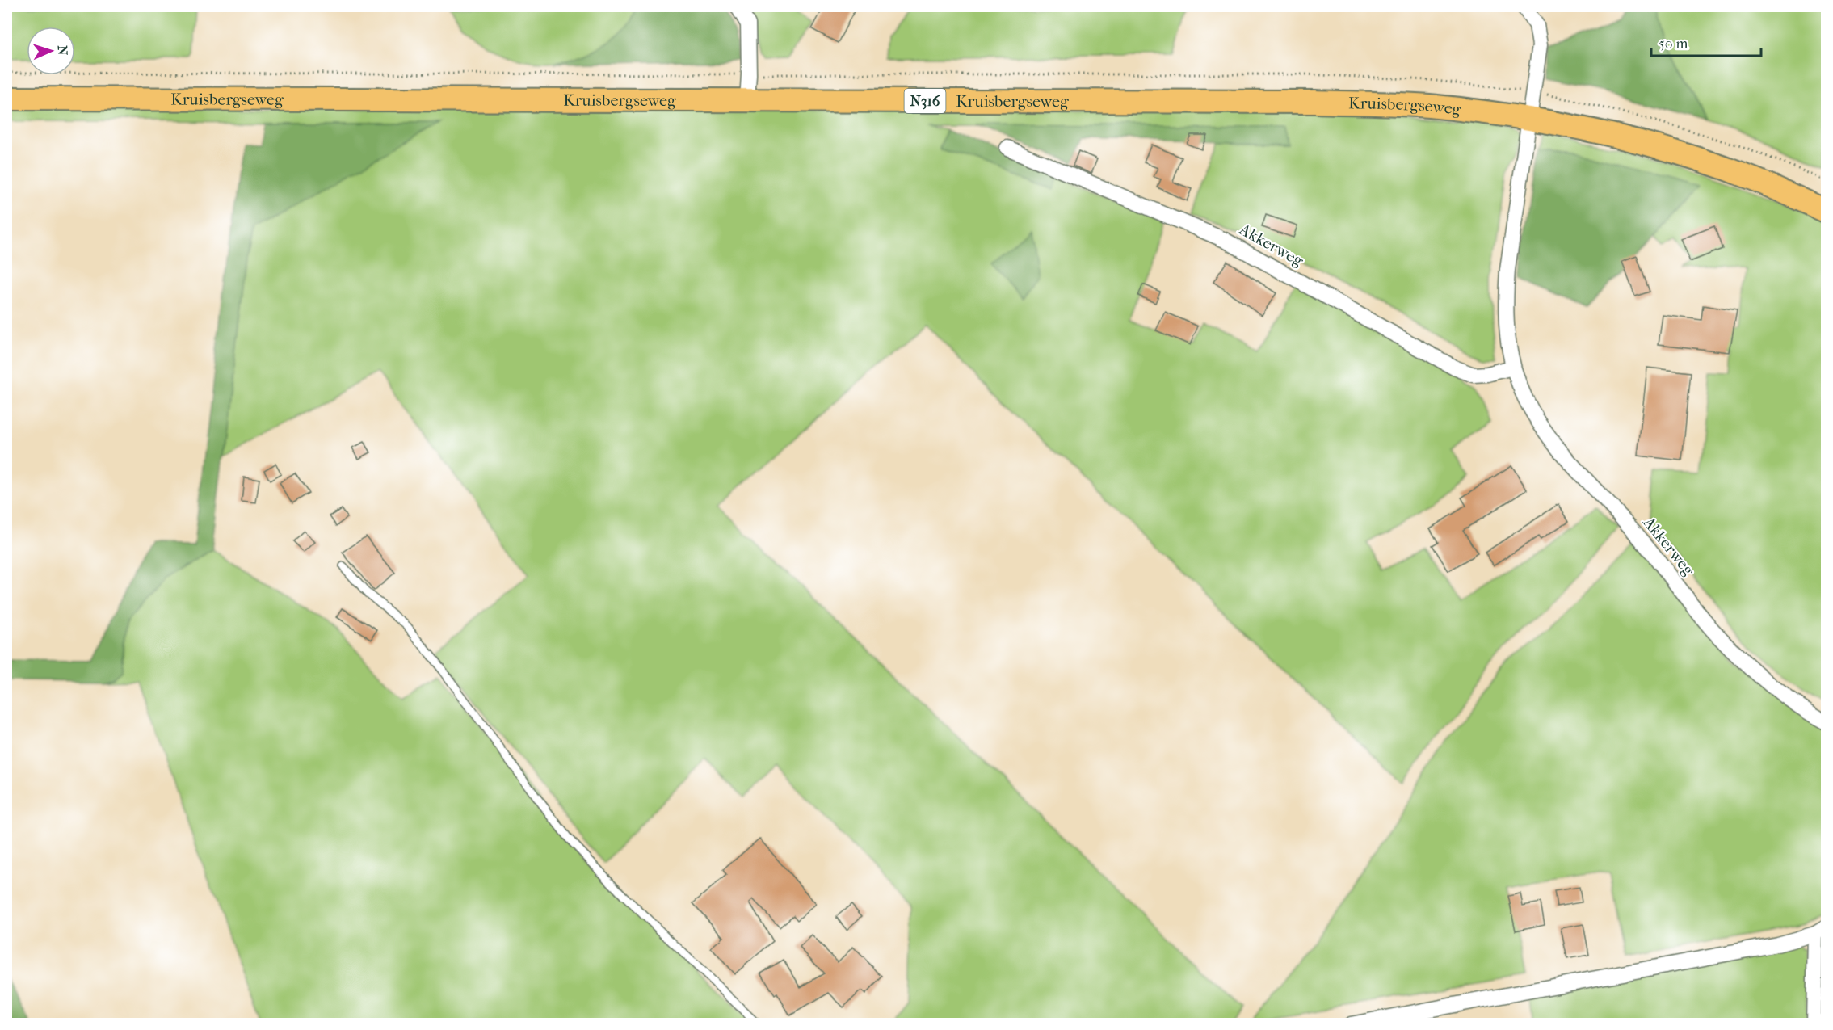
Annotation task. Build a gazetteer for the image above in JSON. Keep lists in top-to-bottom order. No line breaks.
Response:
{"streets":{"main road":["Kruisbergseweg","N316"],"street":["Akkerweg"]},"crossings":[["Kruisbergseweg","Akkerweg"]],"scale_bar":"50 m","north":"right"}
